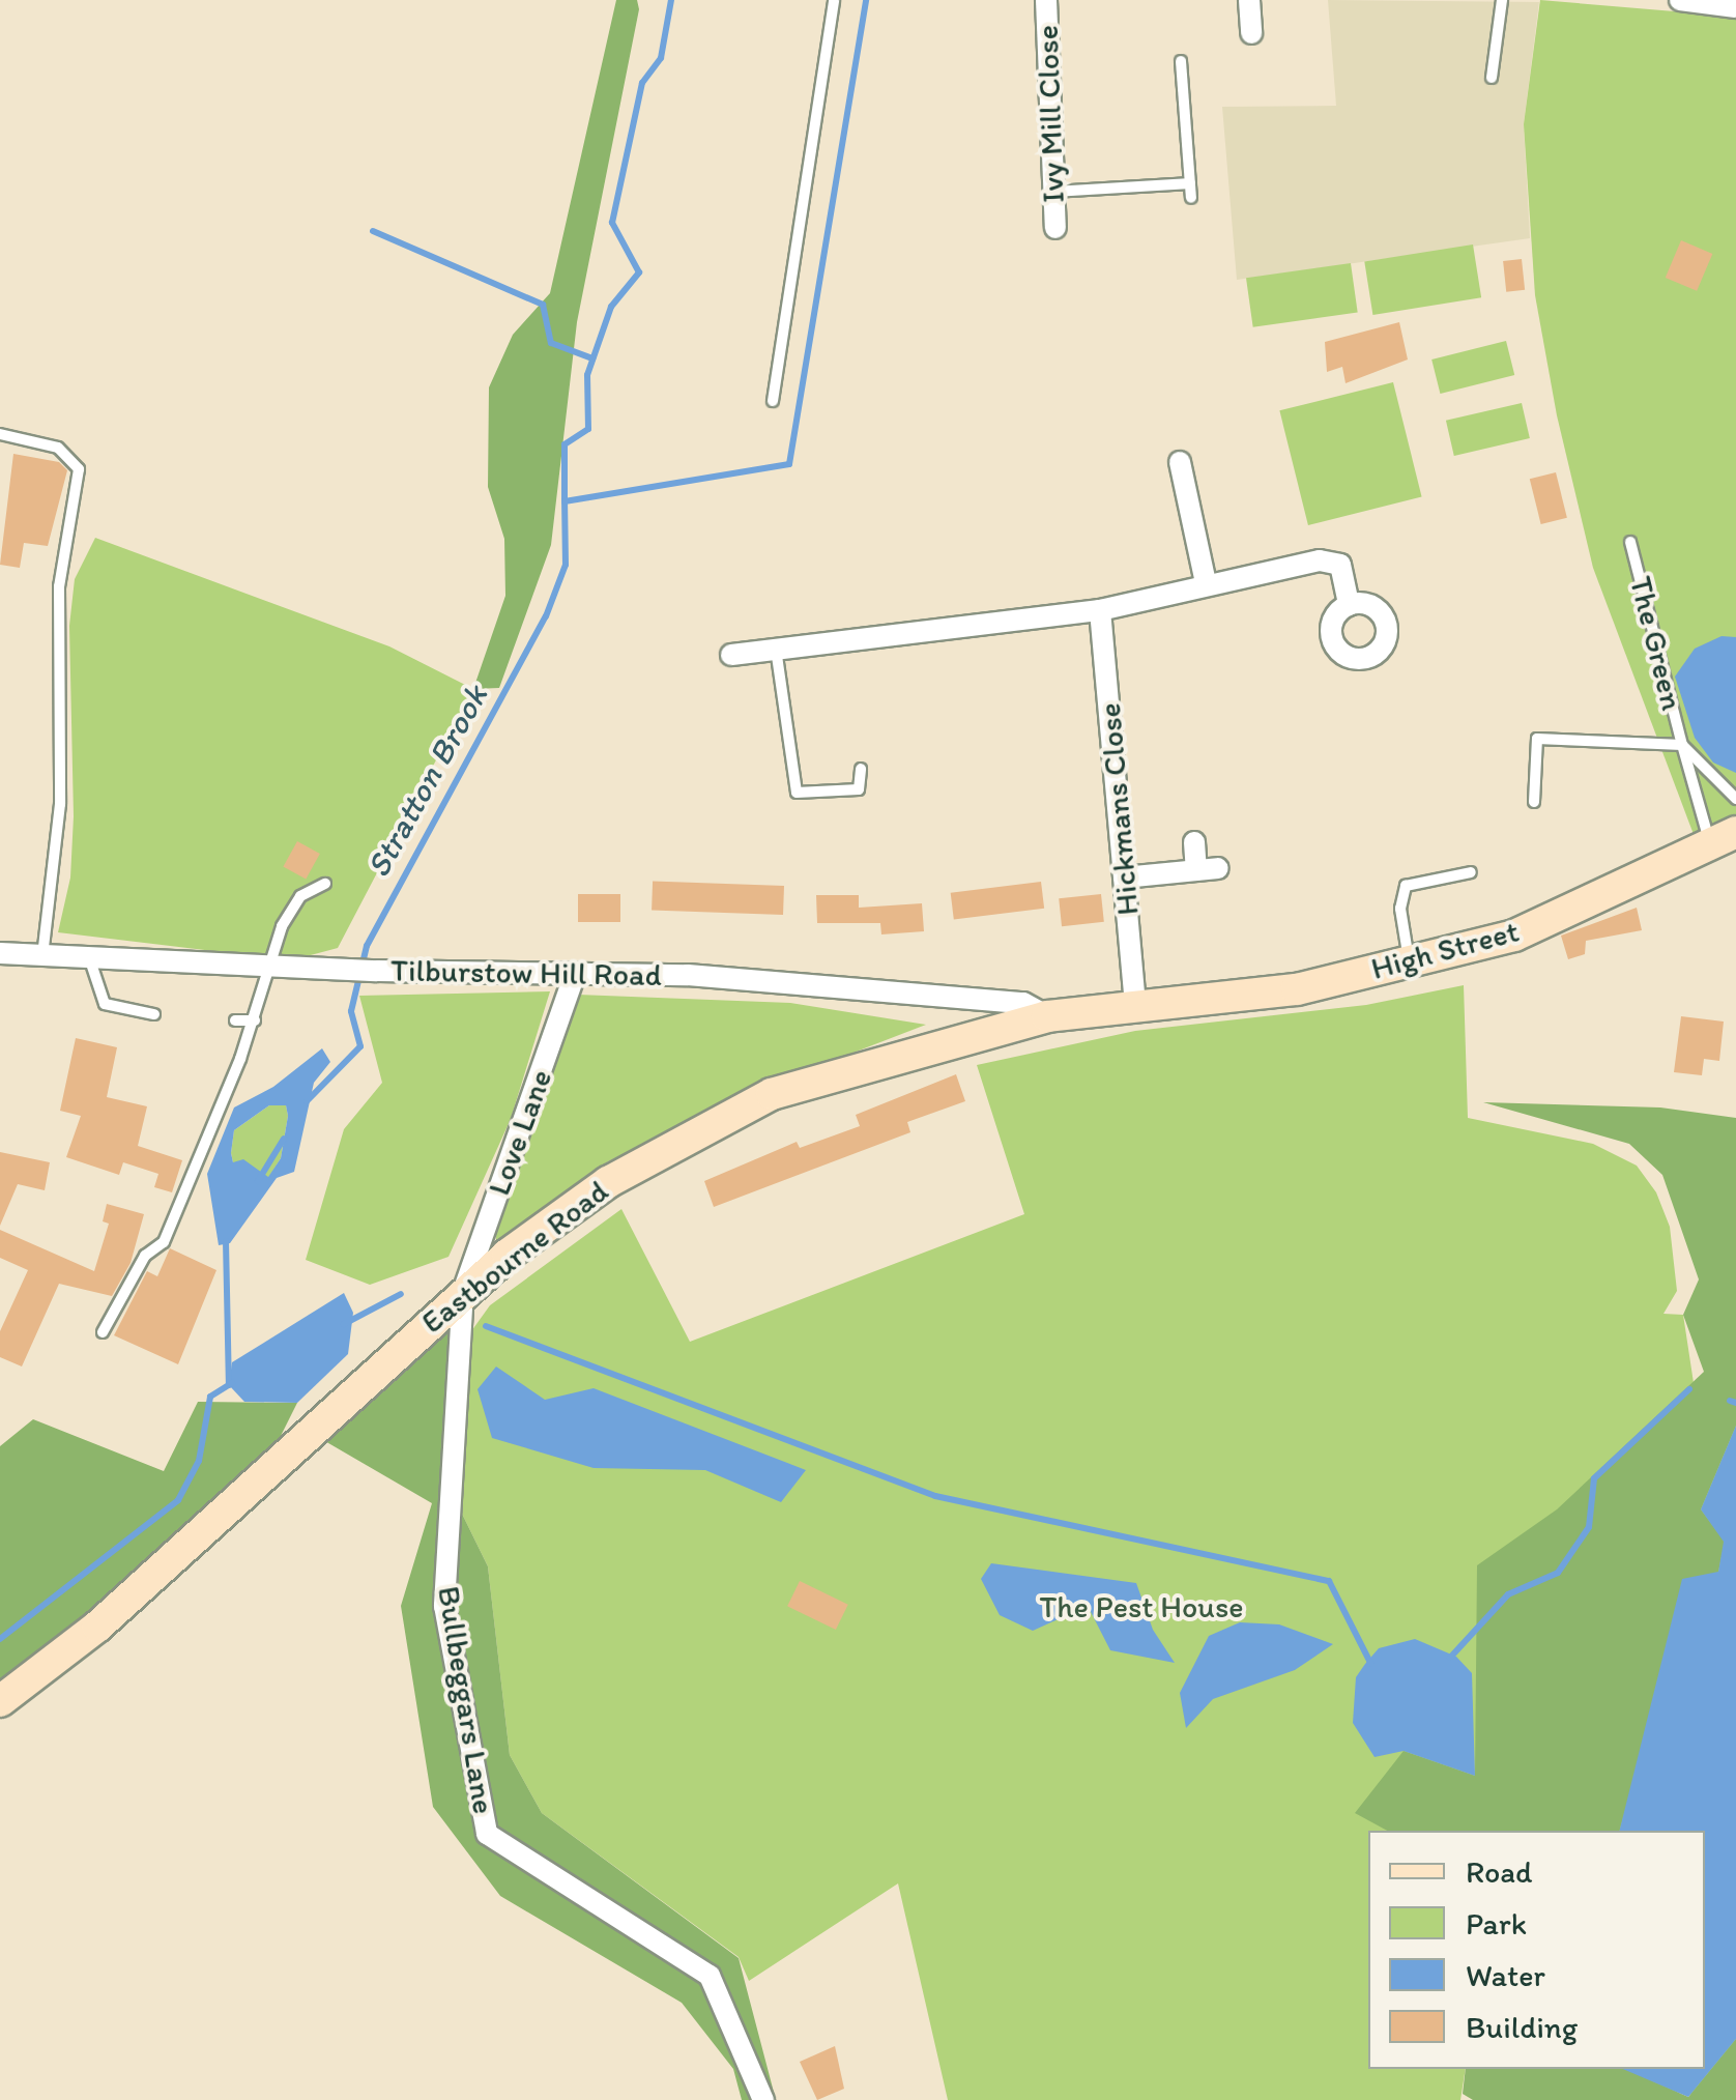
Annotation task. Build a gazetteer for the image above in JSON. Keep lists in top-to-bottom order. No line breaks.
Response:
{"streets":{"main road":["High Street","Eastbourne Road"],"street":["Ivy Mill Close","Hickmans Close","Tilburstow Hill Road","Love Lane","Bullbeggars Lane"],"lane":["The Green"]},"crossings":[["The Green","High Street"],["Hickmans Close","High Street"],["Hickmans Close","Eastbourne Road"],["High Street","Eastbourne Road"],["Tilburstow Hill Road","Love Lane"],["Tilburstow Hill Road","Eastbourne Road"],["Love Lane","Eastbourne Road"],["Love Lane","Bullbeggars Lane"],["Eastbourne Road","Bullbeggars Lane"]],"water":["Stratton Brook"],"parks":["The Pest House"],"legend":["Road","Park","Water","Building"]}
